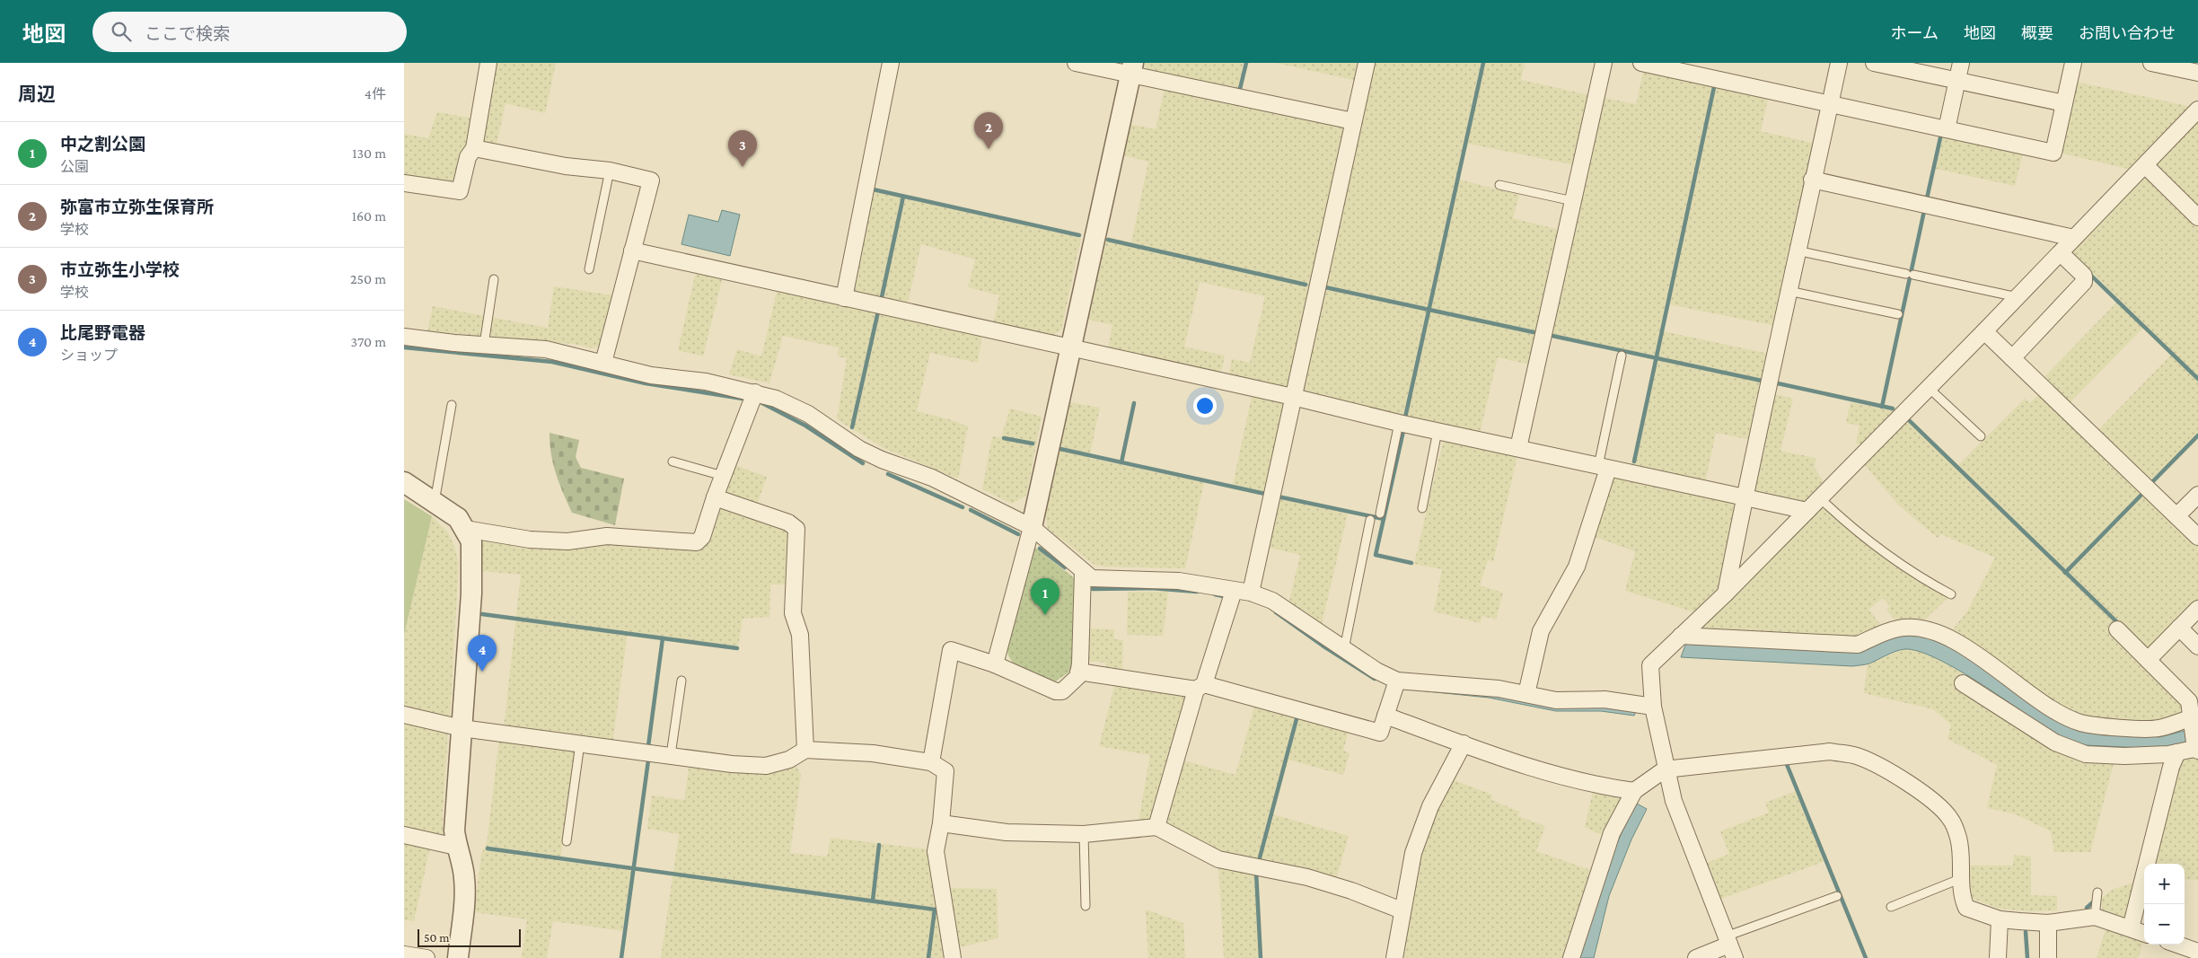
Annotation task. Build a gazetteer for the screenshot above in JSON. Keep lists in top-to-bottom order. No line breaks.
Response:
{"scale_bar":"50 m","page":{"header":"地図","search":"ここで検索","nav":["ホーム","地図","概要","お問い合わせ"],"heading":["周辺","4件"],"pins":["2","3","1","4"],"list":[{"mark":"1","name":"中之割公園","note":"公園","value":"130 m"},{"mark":"2","name":"弥富市立弥生保育所","note":"学校","value":"160 m"},{"mark":"3","name":"市立弥生小学校","note":"学校","value":"250 m"},{"mark":"4","name":"比尾野電器","note":"ショップ","value":"370 m"}],"map_buttons":["+","−"],"scale":"50 m"}}
